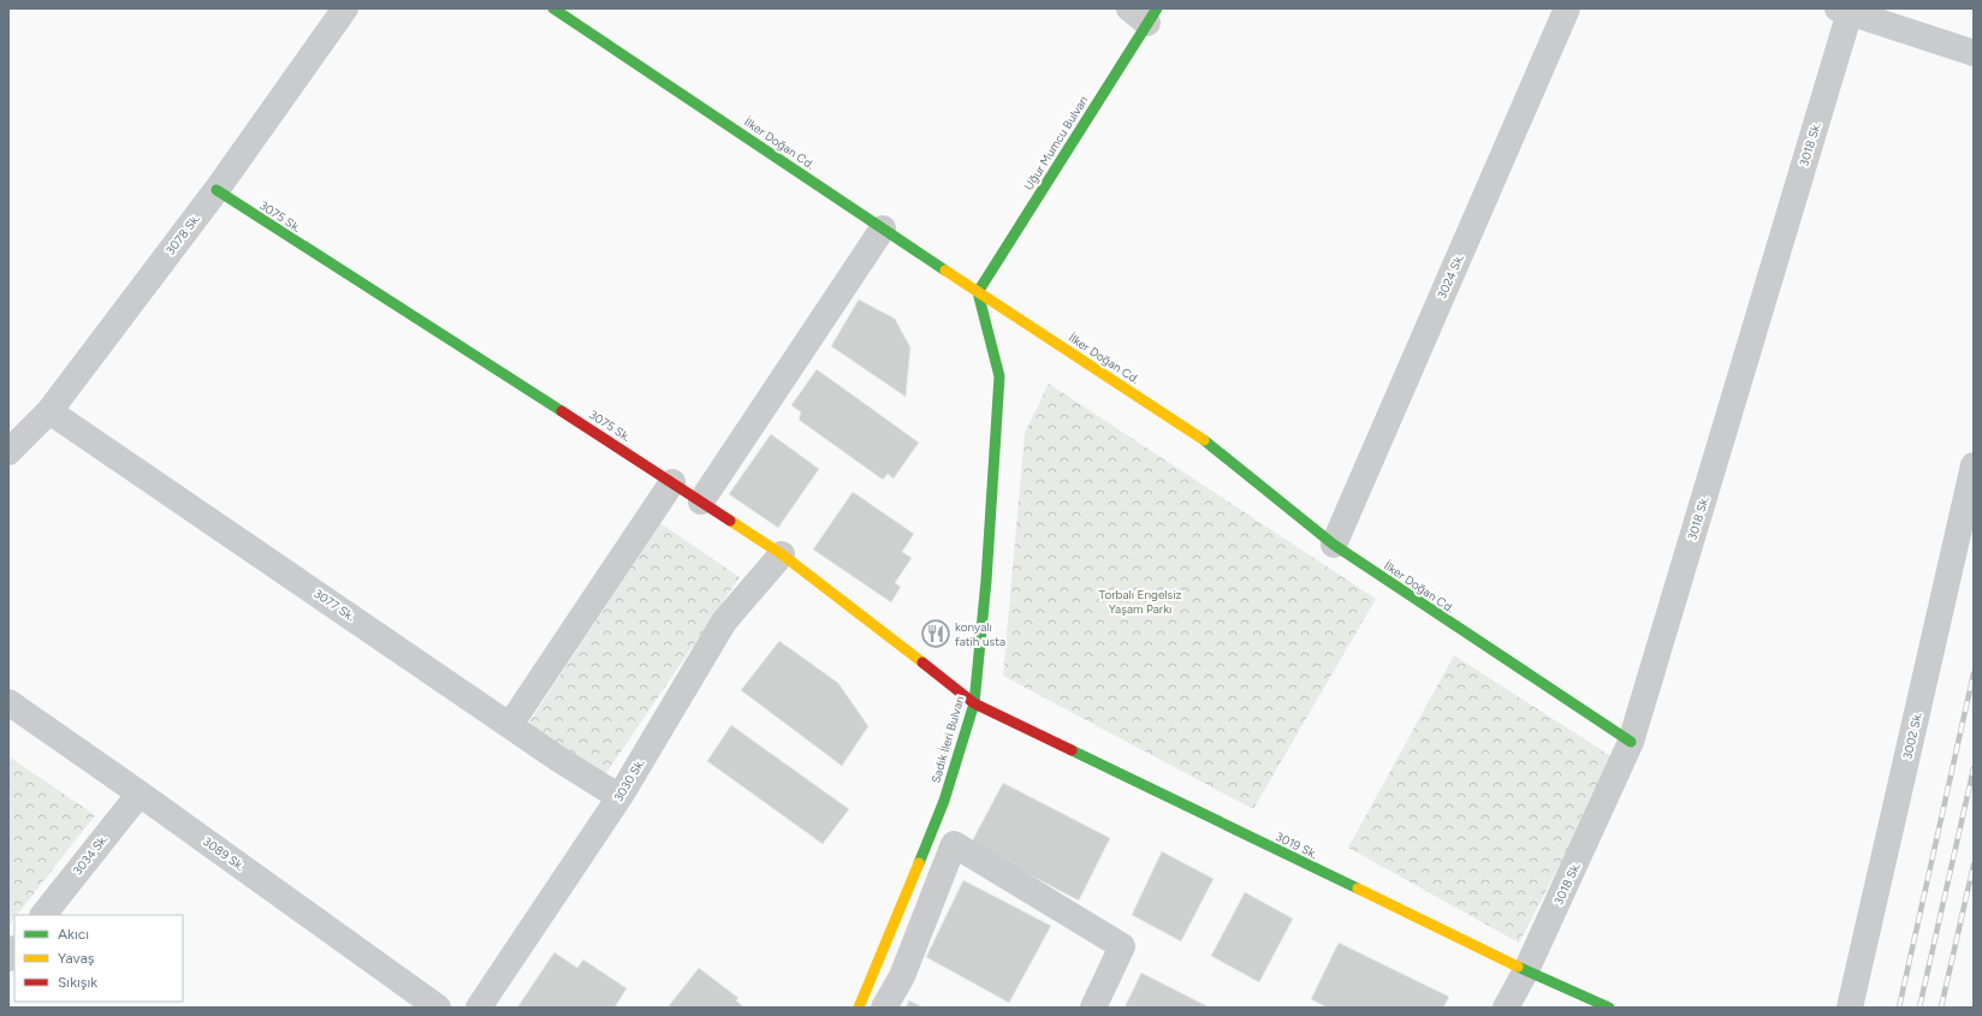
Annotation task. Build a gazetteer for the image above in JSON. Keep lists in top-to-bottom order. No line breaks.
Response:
{"streets":{"main road":["İlker Doğan Cd.","Uğur Mumcu Bulvarı","3075 Sk.","Sadık İleri Bulvarı","3019 Sk."],"street":["3018 Sk.","3078 Sk.","3024 Sk.","3077 Sk.","3002 Sk.","3030 Sk.","3089 Sk.","3034 Sk."]},"crossings":[["İlker Doğan Cd.","Uğur Mumcu Bulvarı"],["İlker Doğan Cd.","3018 Sk."],["İlker Doğan Cd.","3024 Sk."],["İlker Doğan Cd.","Sadık İleri Bulvarı"],["Uğur Mumcu Bulvarı","Sadık İleri Bulvarı"],["3018 Sk.","3019 Sk."],["3075 Sk.","3078 Sk."],["3075 Sk.","Sadık İleri Bulvarı"],["3075 Sk.","3030 Sk."],["3075 Sk.","3019 Sk."],["3078 Sk.","3077 Sk."],["3077 Sk.","3030 Sk."],["Sadık İleri Bulvarı","3019 Sk."],["3089 Sk.","3034 Sk."]],"parks":["Torbalı Engelsiz Yaşam Parkı"],"places":{"restaurant":["konyalı fatih usta"]},"legend":["Akıcı","Yavaş","Sıkışık"]}
